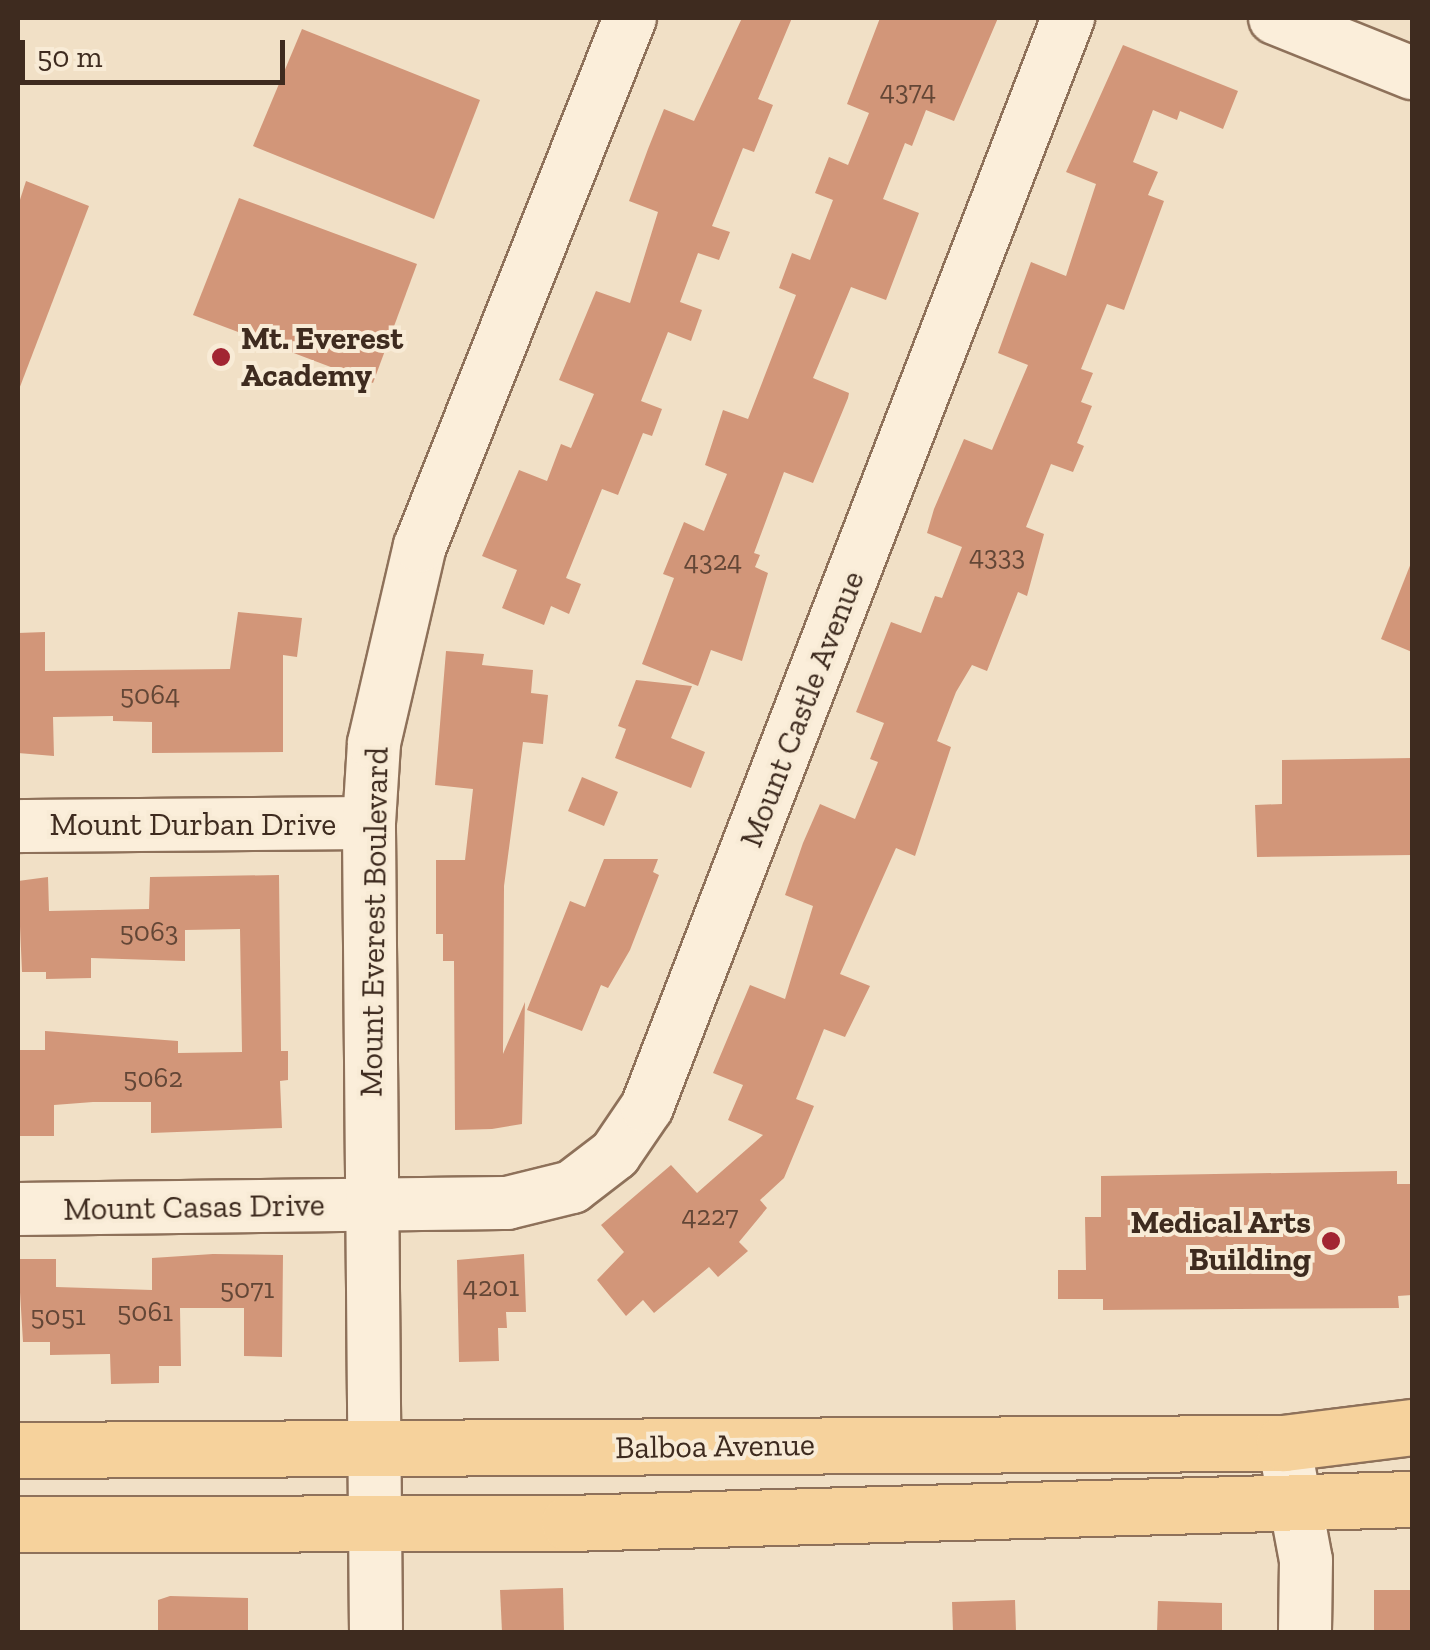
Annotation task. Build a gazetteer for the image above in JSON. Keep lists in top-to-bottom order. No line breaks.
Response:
{"streets":{"main road":["Balboa Avenue"],"street":["Mount Castle Avenue","Mount Durban Drive","Mount Everest Boulevard","Mount Casas Drive"]},"crossings":[["Mount Castle Avenue","Mount Everest Boulevard"],["Mount Castle Avenue","Mount Casas Drive"],["Mount Durban Drive","Mount Everest Boulevard"],["Mount Everest Boulevard","Mount Casas Drive"],["Mount Everest Boulevard","Balboa Avenue"]],"places":["Mt. Everest Academy","Medical Arts Building"],"house_numbers":["4374","4333","4324","5064","5063","5062","4227","4201","5071","5061","5051"],"scale_bar":"50 m"}
